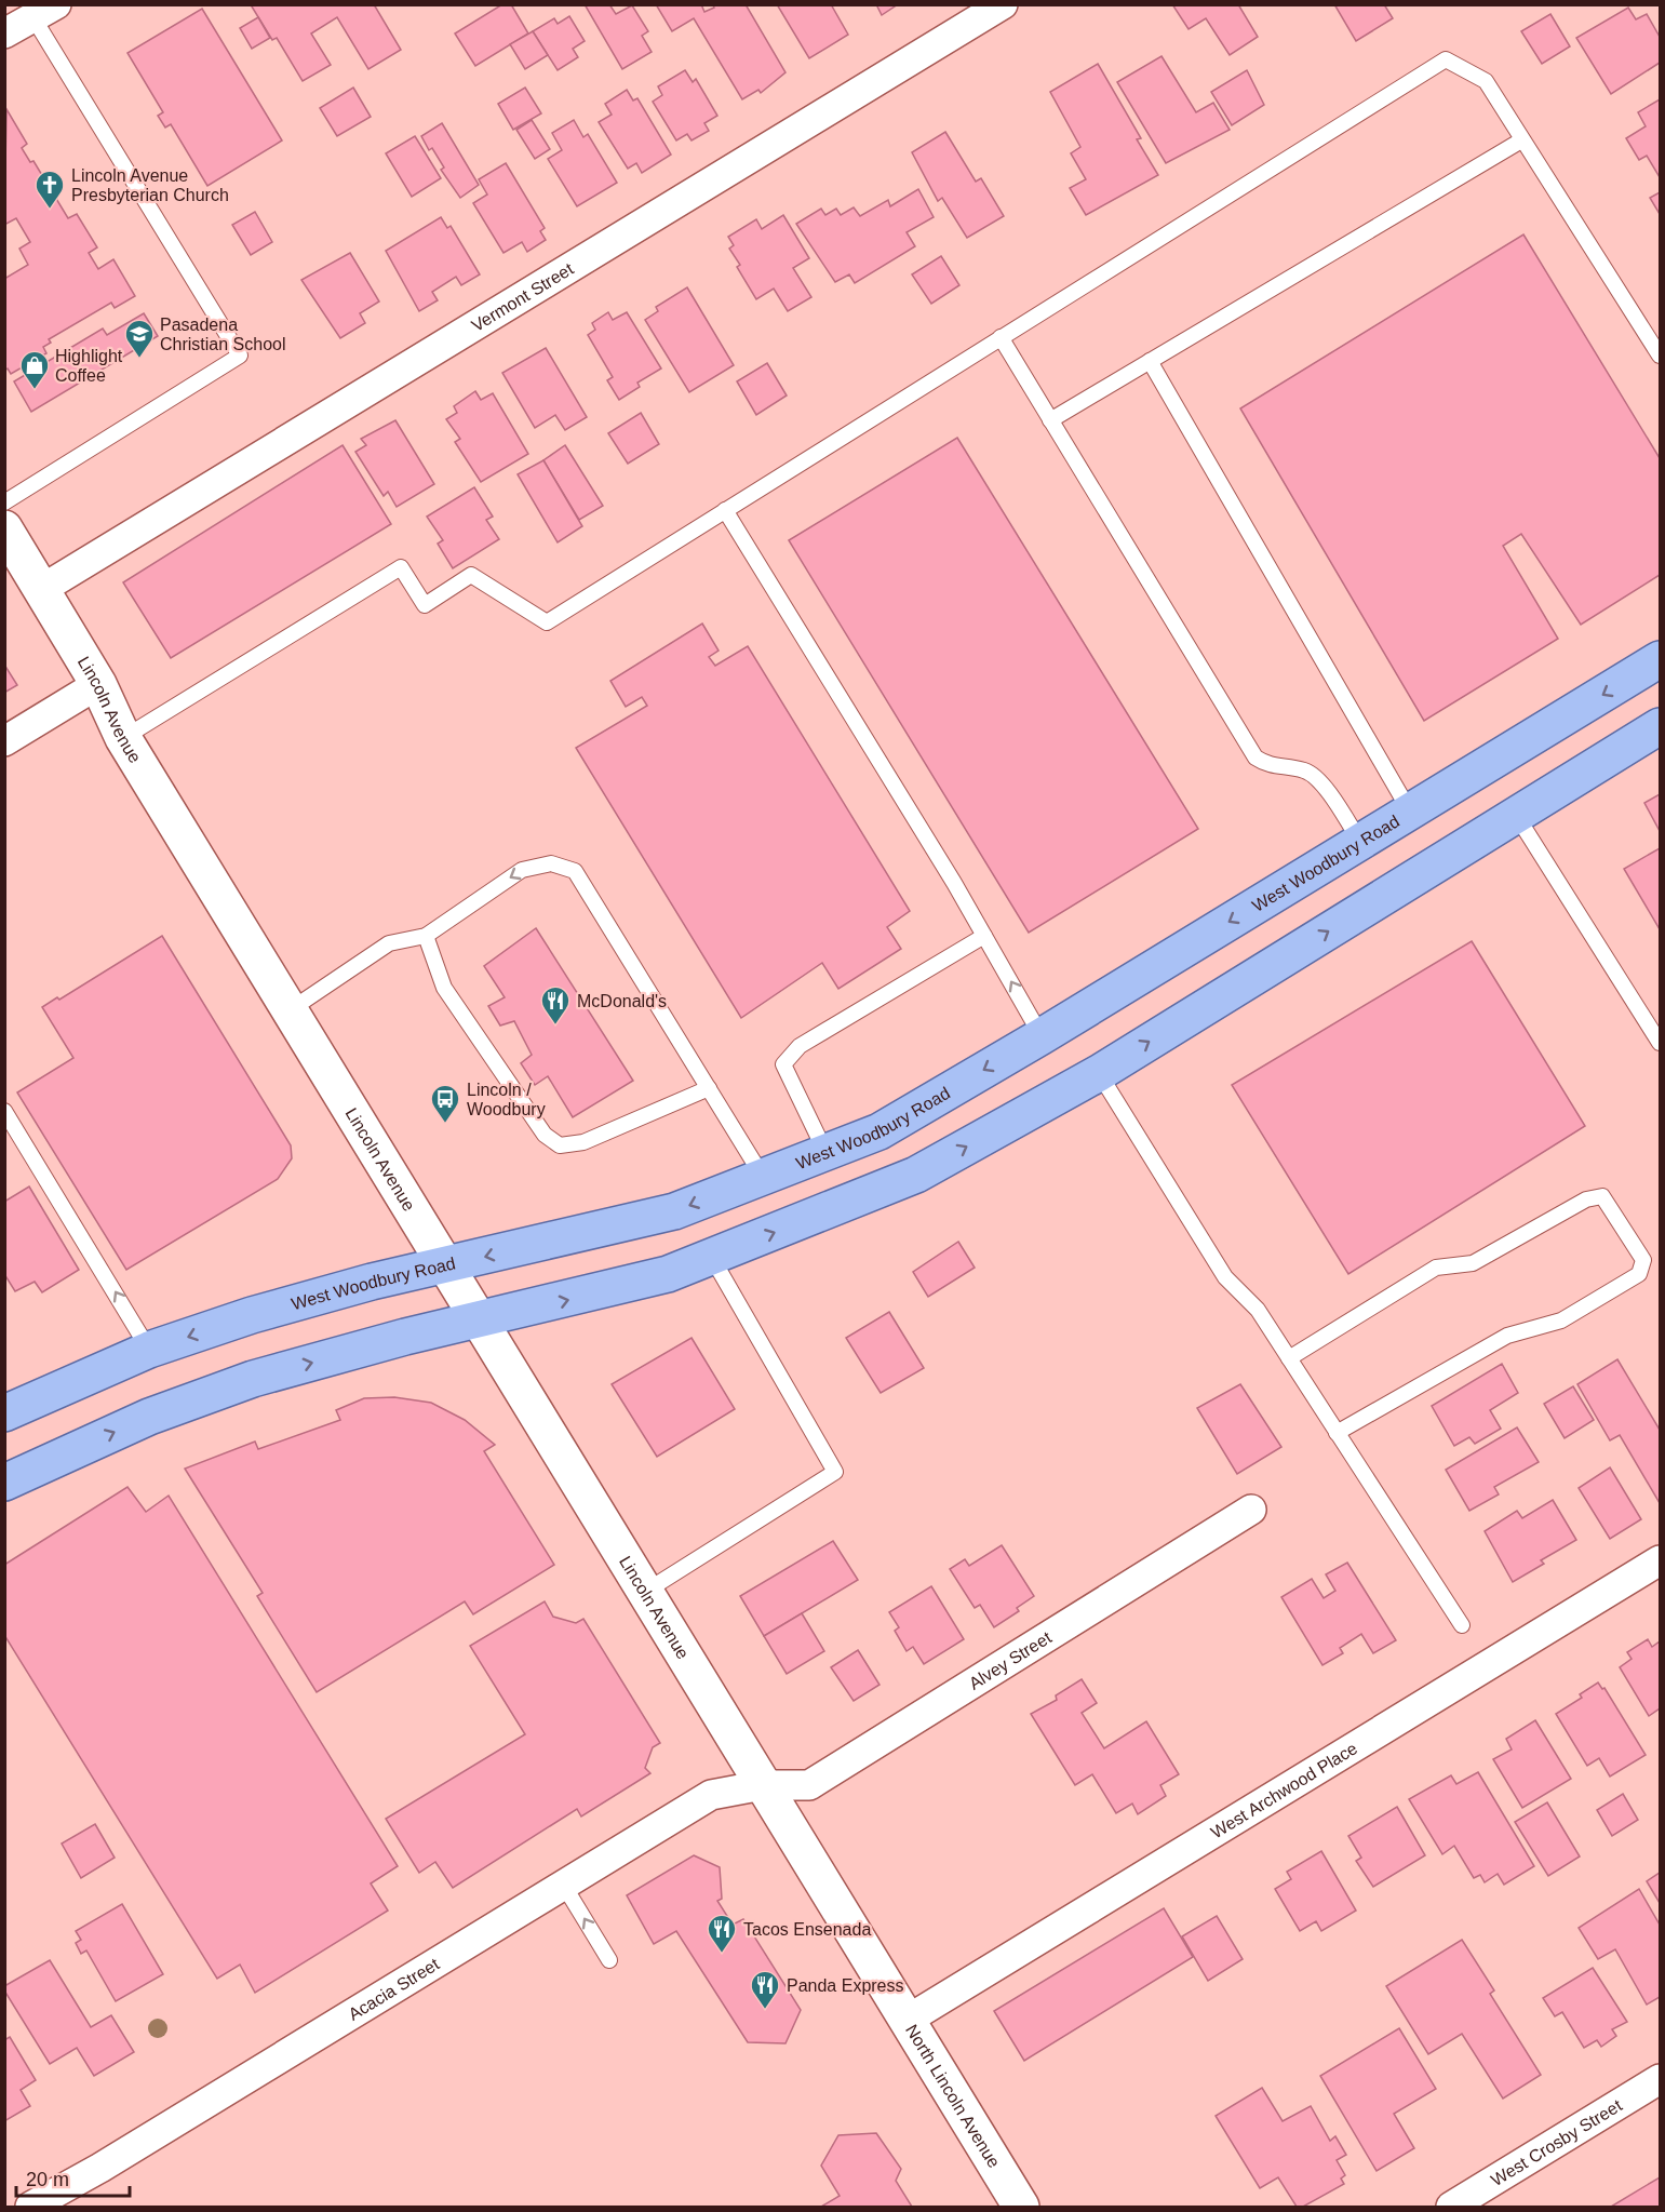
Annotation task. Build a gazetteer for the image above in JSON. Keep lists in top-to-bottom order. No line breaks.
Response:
{"streets":{"main road":["Lincoln Avenue","West Woodbury Road","North Lincoln Avenue"],"street":["Vermont Street","Alvey Street","West Archwood Place","Acacia Street","West Crosby Street"]},"crossings":[["Vermont Street","Lincoln Avenue"],["Lincoln Avenue","West Woodbury Road"],["Lincoln Avenue","Alvey Street"],["Lincoln Avenue","Acacia Street"],["Lincoln Avenue","North Lincoln Avenue"],["Alvey Street","Acacia Street"],["Alvey Street","North Lincoln Avenue"],["West Archwood Place","North Lincoln Avenue"],["Acacia Street","North Lincoln Avenue"]],"places":{"church":["Lincoln Avenue Presbyterian Church"],"school or university":["Pasadena Christian School"],"shop":["Highlight Coffee"],"restaurant":["McDonald's","Tacos Ensenada","Panda Express"],"bus stop":["Lincoln / Woodbury"]},"scale_bar":"20 m"}
